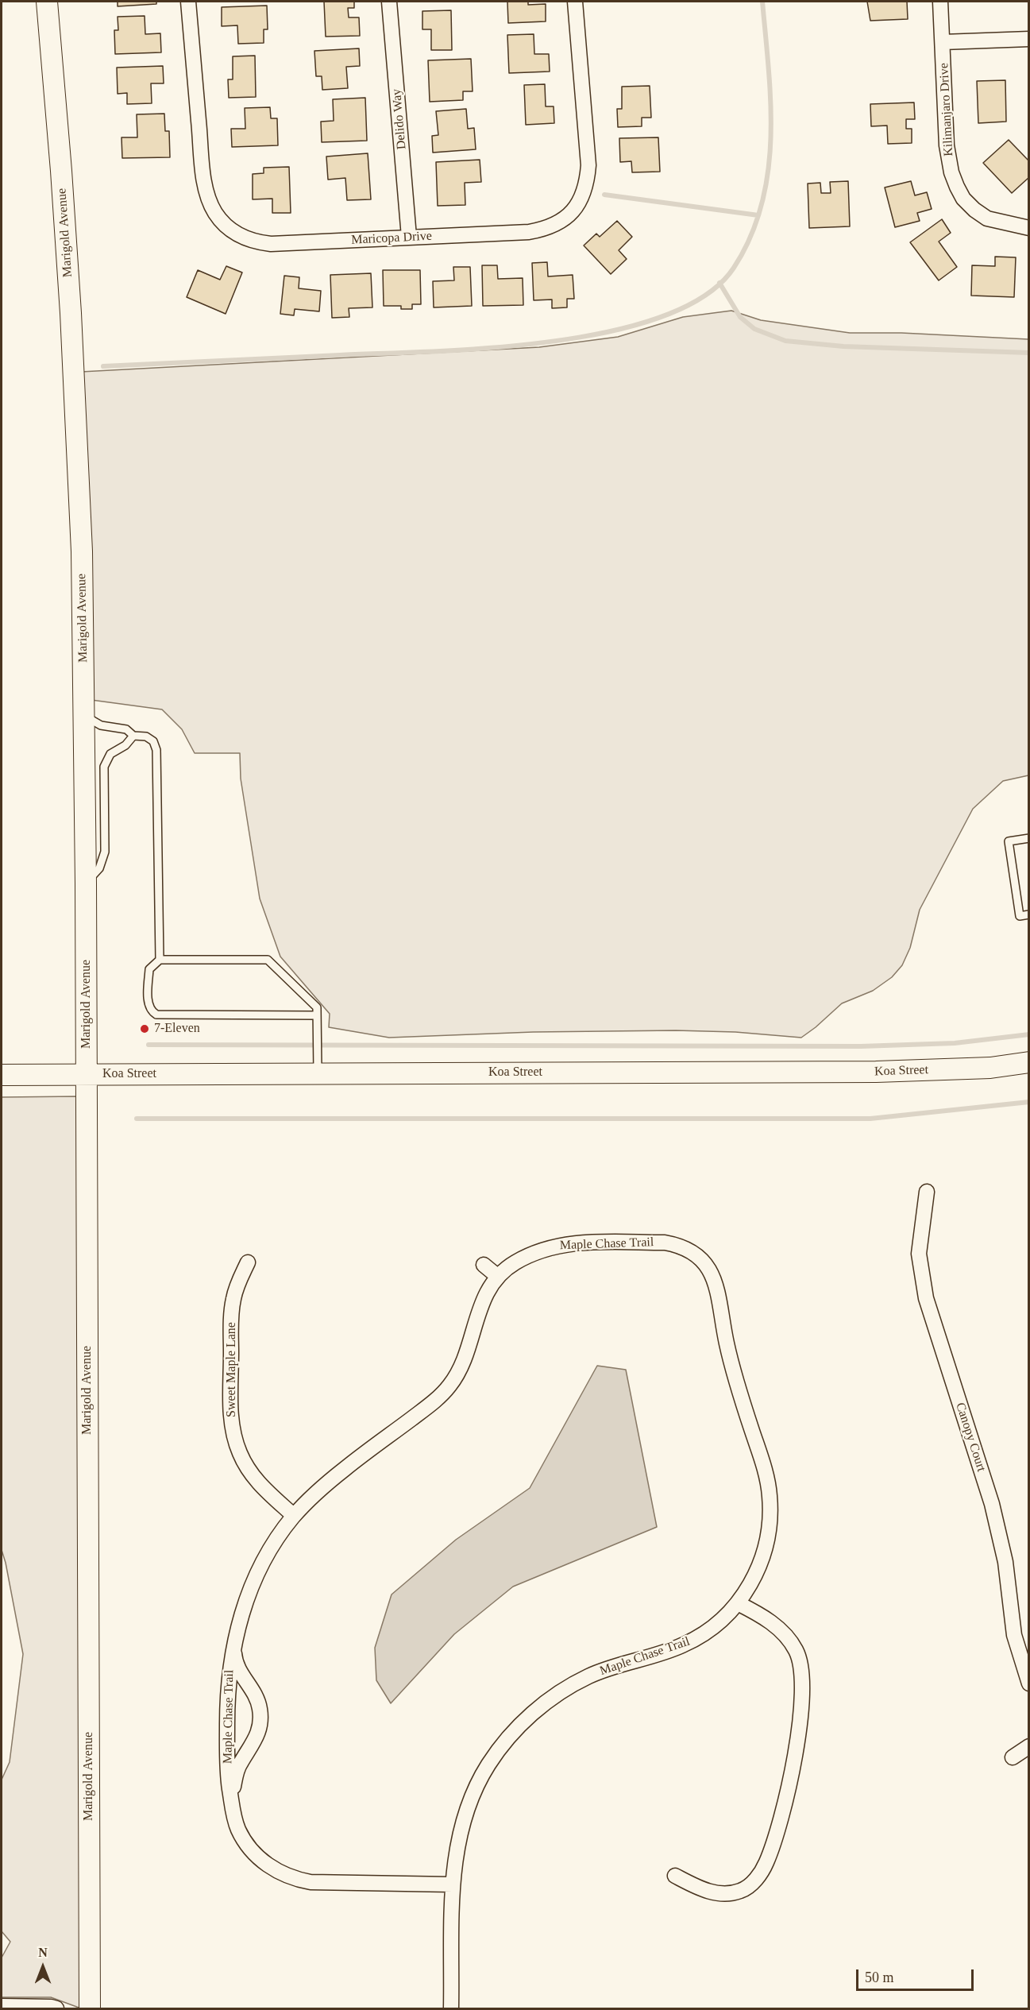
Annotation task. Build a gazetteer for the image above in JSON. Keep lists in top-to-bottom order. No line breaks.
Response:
{"streets":{"main road":["Marigold Avenue","Koa Street"],"street":["Kilimanjaro Drive","Delido Way","Maricopa Drive","Maple Chase Trail","Sweet Maple Lane","Canopy Court"]},"crossings":[["Delido Way","Maricopa Drive"],["Marigold Avenue","Koa Street"],["Maple Chase Trail","Sweet Maple Lane"]],"places":["7-Eleven"],"scale_bar":"50 m","north":"top"}
